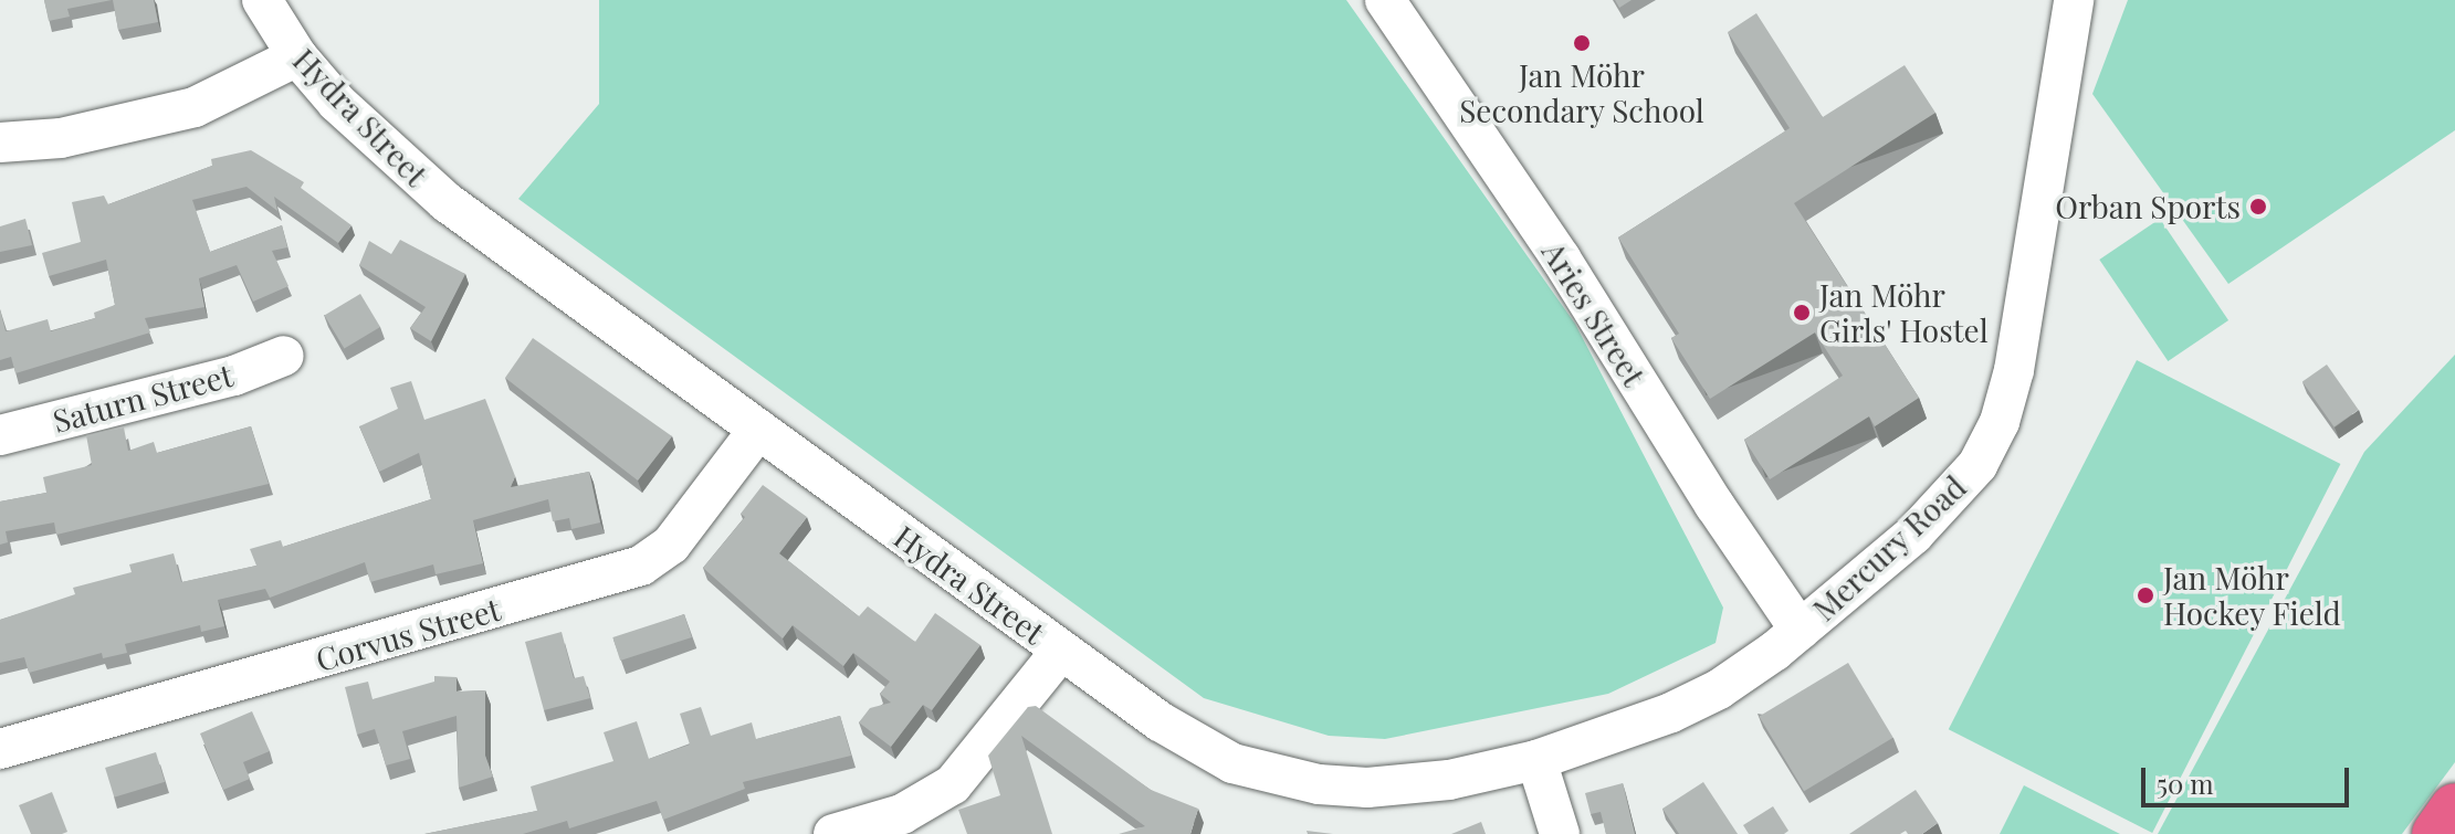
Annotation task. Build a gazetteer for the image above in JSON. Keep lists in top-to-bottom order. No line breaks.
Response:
{"streets":{"street":["Hydra Street","Aries Street","Saturn Street","Mercury Road","Corvus Street"]},"crossings":[["Hydra Street","Aries Street"],["Hydra Street","Mercury Road"],["Hydra Street","Corvus Street"],["Aries Street","Mercury Road"]],"places":["Jan Möhr Secondary School","Orban Sports","Jan Möhr Girls' Hostel","Jan Möhr Hockey Field"],"scale_bar":"50 m"}
